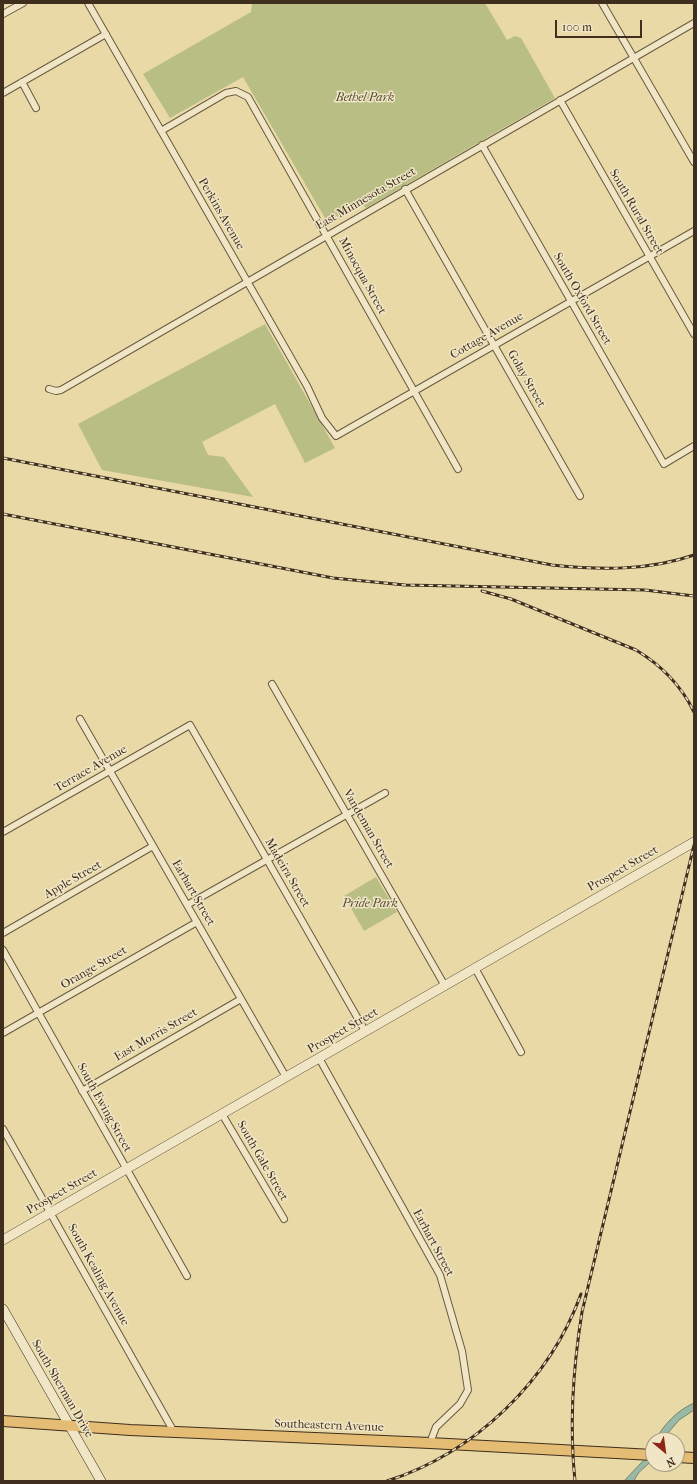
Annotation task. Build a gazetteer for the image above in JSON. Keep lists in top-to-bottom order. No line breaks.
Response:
{"streets":{"main road":["Prospect Street","South Sherman Drive","Southeastern Avenue"],"street":["East Minnesota Street","South Rural Street","Perkins Avenue","Minocqua Street","South Oxford Street","Cottage Avenue","Golay Street","Terrace Avenue","Vandeman Street","Madeira Street","Apple Street","Earhart Street","Orange Street","East Morris Street","South Ewing Street","South Gale Street","South Kealing Avenue"]},"crossings":[["East Minnesota Street","South Rural Street"],["East Minnesota Street","Perkins Avenue"],["East Minnesota Street","Minocqua Street"],["East Minnesota Street","South Oxford Street"],["East Minnesota Street","Golay Street"],["South Rural Street","Cottage Avenue"],["Perkins Avenue","Minocqua Street"],["Perkins Avenue","Cottage Avenue"],["Minocqua Street","Cottage Avenue"],["South Oxford Street","Cottage Avenue"],["Cottage Avenue","Golay Street"],["Terrace Avenue","Madeira Street"],["Terrace Avenue","Earhart Street"],["Vandeman Street","Prospect Street"],["Prospect Street","Madeira Street"],["Prospect Street","Earhart Street"],["Prospect Street","South Ewing Street"],["Prospect Street","South Gale Street"],["Prospect Street","South Kealing Avenue"],["Apple Street","Earhart Street"],["Earhart Street","Orange Street"],["Earhart Street","East Morris Street"],["Earhart Street","Southeastern Avenue"],["Orange Street","South Ewing Street"],["East Morris Street","South Ewing Street"],["South Kealing Avenue","Southeastern Avenue"],["South Sherman Drive","Southeastern Avenue"]],"parks":["Bethel Park","Pride Park"],"scale_bar":"100 m","north":"bottom right"}
